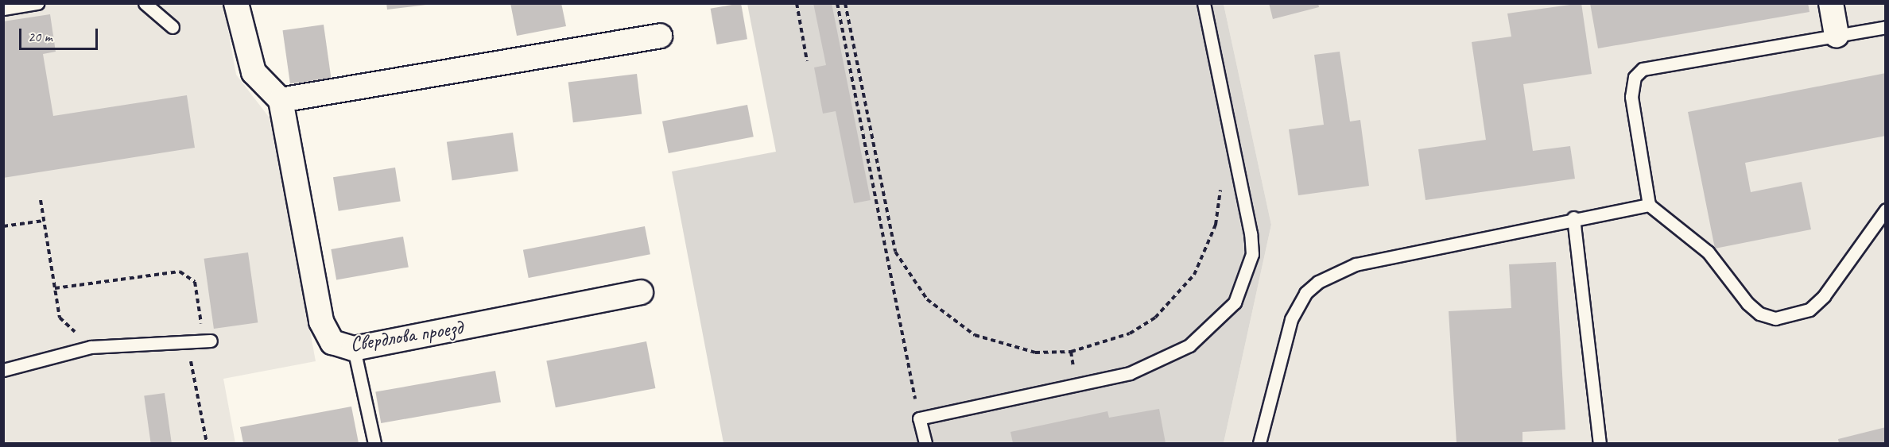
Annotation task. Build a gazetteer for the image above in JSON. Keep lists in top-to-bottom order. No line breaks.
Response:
{"streets":{"street":["Свердлова проезд"]},"scale_bar":"20 m"}
